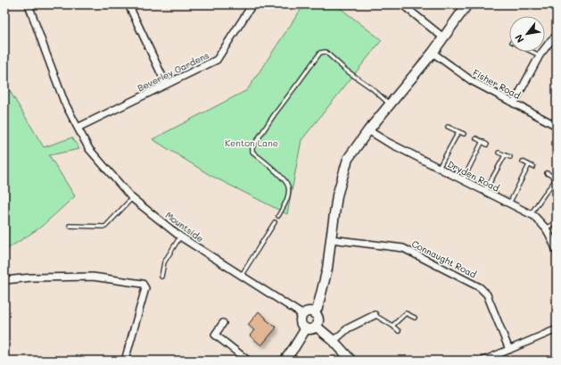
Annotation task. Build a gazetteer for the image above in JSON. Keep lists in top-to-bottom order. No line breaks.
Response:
{"streets":{"street":["Beverley Gardens","Fisher Road","Dryden Road","Mountside","Connaught Road"]},"crossings":[["Beverley Gardens","Mountside"]],"parks":["Kenton Lane"],"north":"bottom left"}
